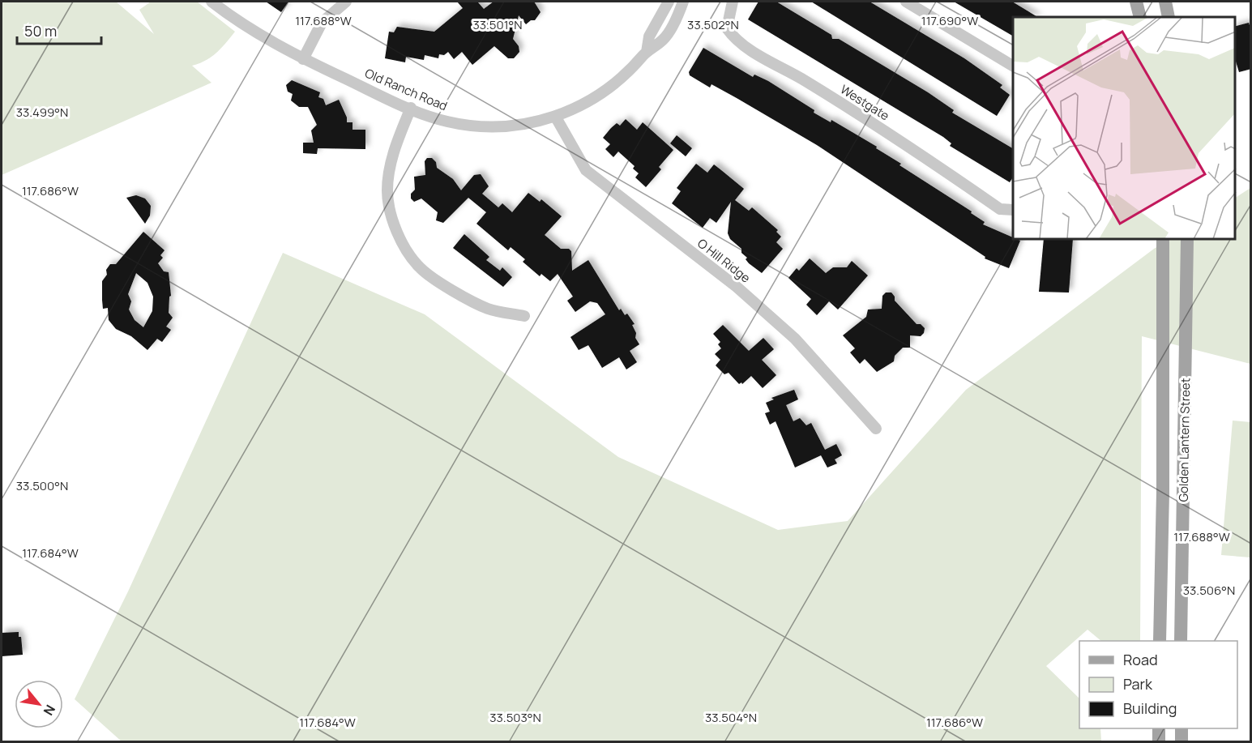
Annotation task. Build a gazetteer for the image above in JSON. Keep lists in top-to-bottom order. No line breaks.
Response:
{"streets":{"main road":["Golden Lantern Street"],"street":["Old Ranch Road","Westgate","O Hill Ridge"]},"crossings":[["Old Ranch Road","O Hill Ridge"]],"legend":["Road","Park","Building"],"scale_bar":"50 m","north":"bottom right","coordinates":["117.688°W","117.690°W","33.501°N","33.502°N","33.499°N","117.686°W","33.500°N","117.684°W","33.506°N","33.503°N","33.504°N"]}
